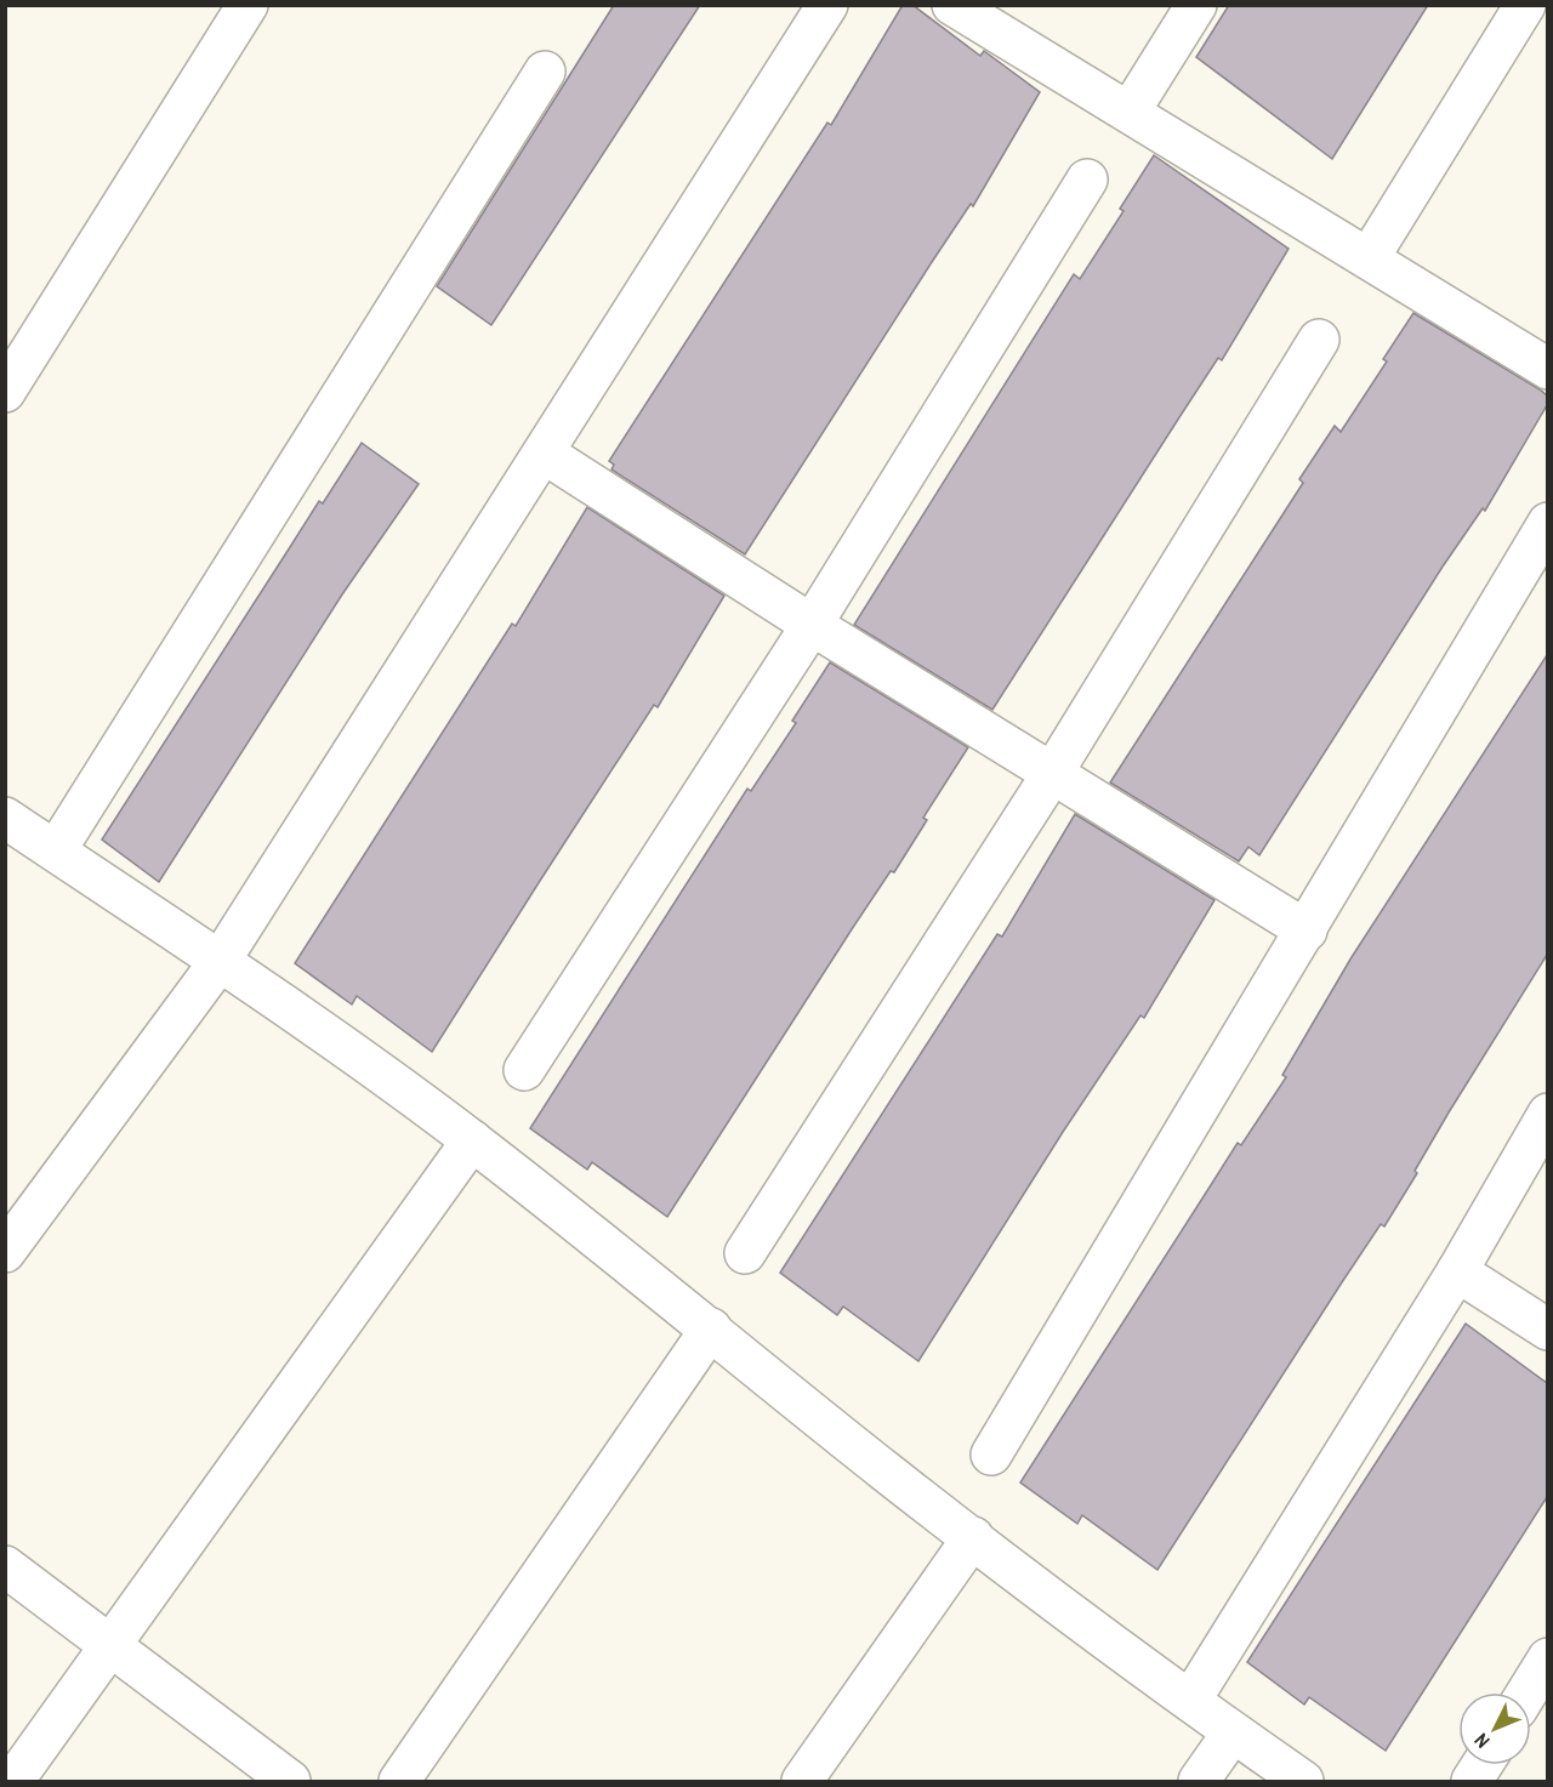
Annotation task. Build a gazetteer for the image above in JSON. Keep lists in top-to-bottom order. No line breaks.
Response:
{"north":"bottom left"}
